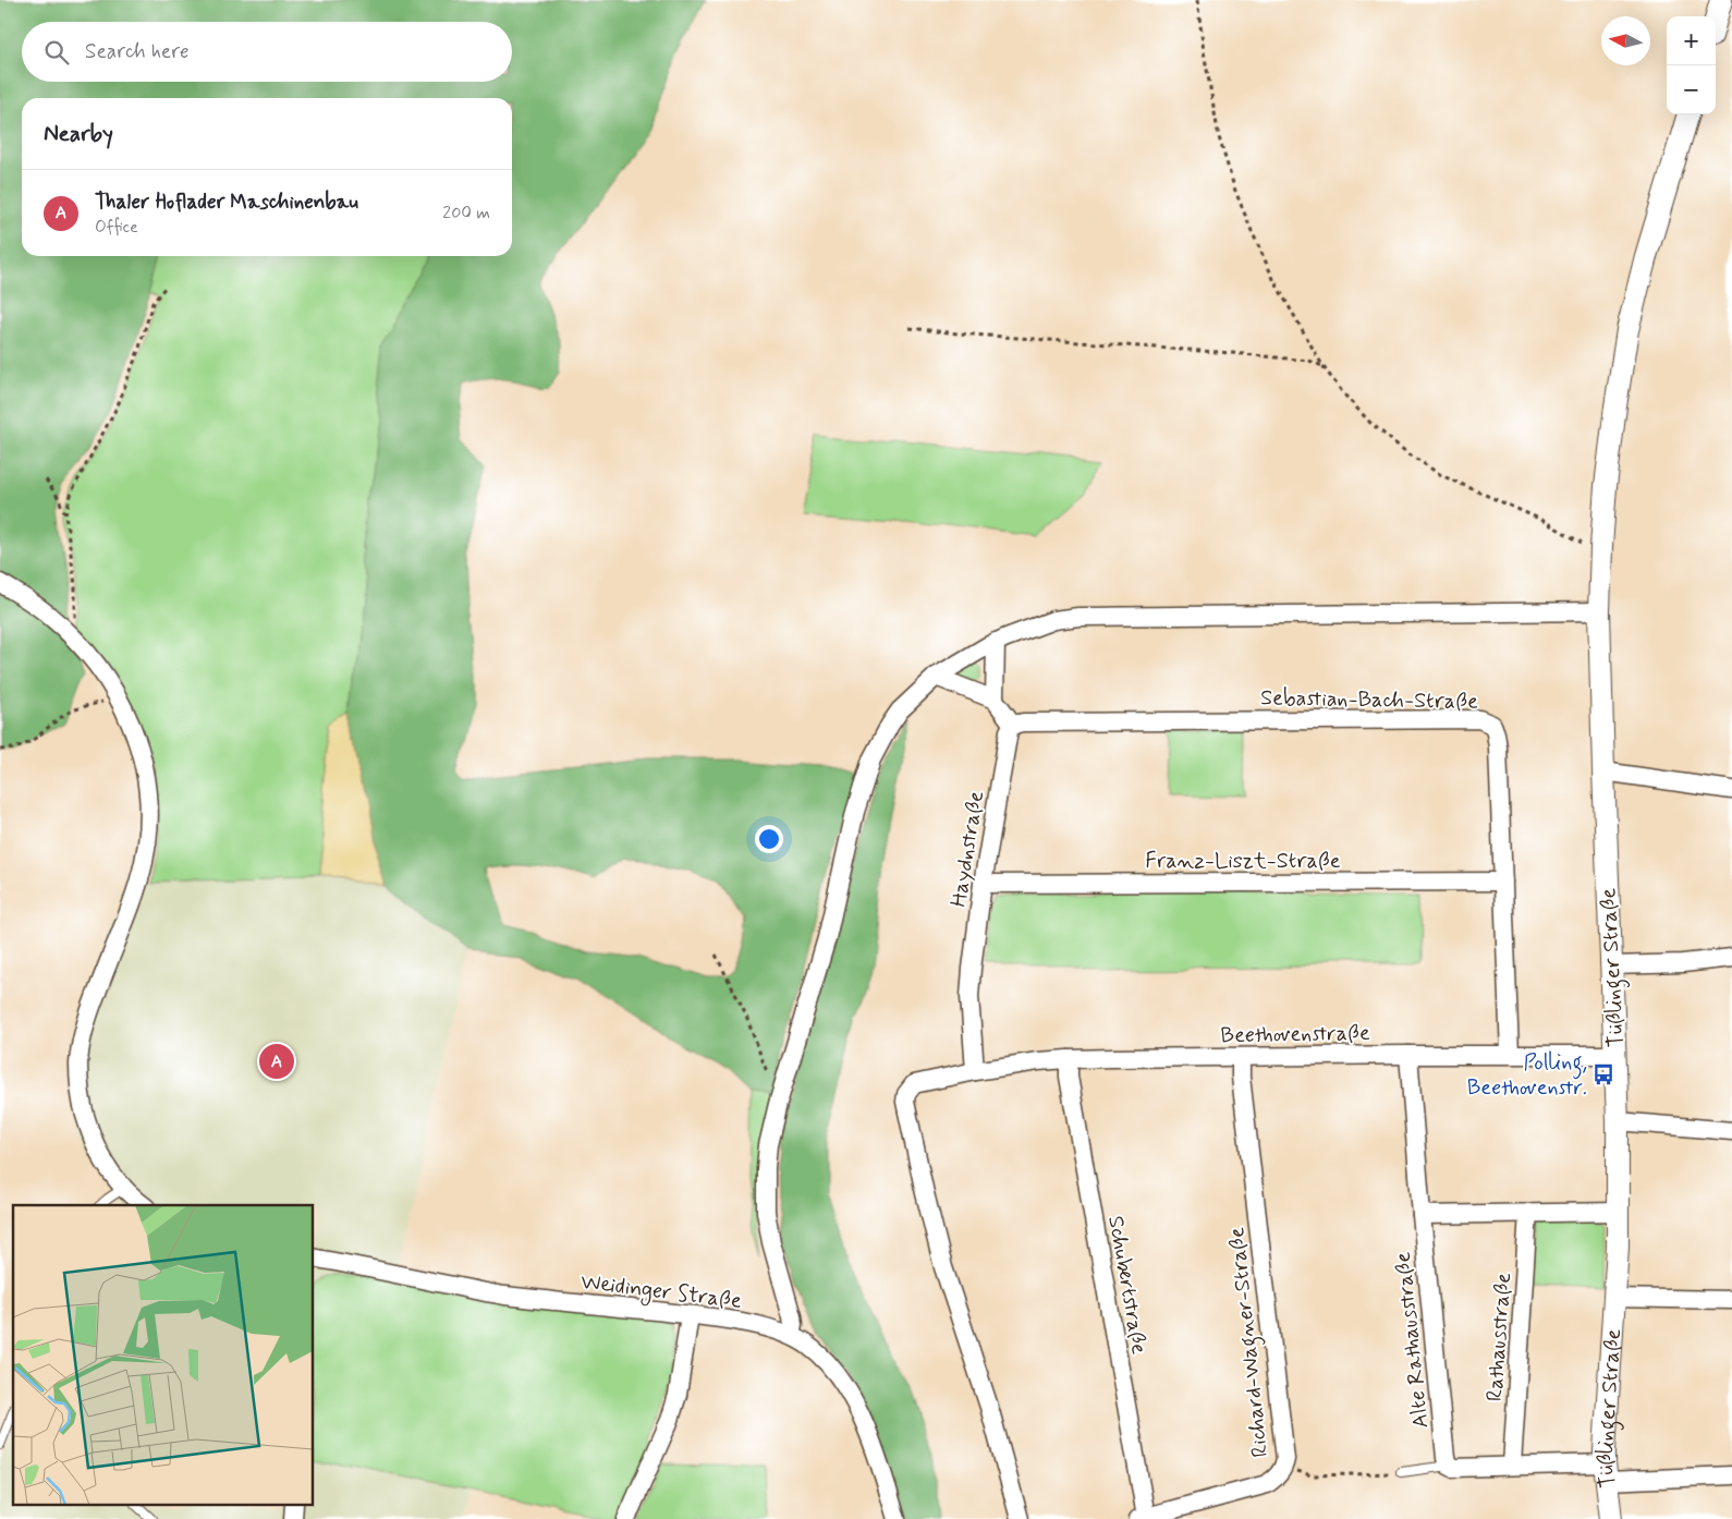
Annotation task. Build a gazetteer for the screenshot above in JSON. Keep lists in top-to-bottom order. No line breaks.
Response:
{"streets":{"street":["Sebastian-Bach-Straße","Haydnstraße","Franz-Liszt-Straße","Tüßlinger Straße","Beethovenstraße","Schubertstraße","Weidinger Straße","Rathausstraße","Alte Rathausstraße","Richard-Wagner-Straße"]},"crossings":[["Sebastian-Bach-Straße","Haydnstraße"],["Sebastian-Bach-Straße","Franz-Liszt-Straße"],["Sebastian-Bach-Straße","Beethovenstraße"],["Haydnstraße","Franz-Liszt-Straße"],["Haydnstraße","Beethovenstraße"],["Tüßlinger Straße","Beethovenstraße"],["Beethovenstraße","Schubertstraße"],["Beethovenstraße","Alte Rathausstraße"],["Beethovenstraße","Richard-Wagner-Straße"],["Schubertstraße","Richard-Wagner-Straße"]],"places":{"bus stop":["Polling, Beethovenstr."]},"north":"left","page":{"map_buttons":["+","−"],"search":"Search here","heading":"Nearby","list":[{"mark":"A","name":"Thaler Hoflader Maschinenbau","note":"Office","value":"200 m"}],"pins":"A"}}
